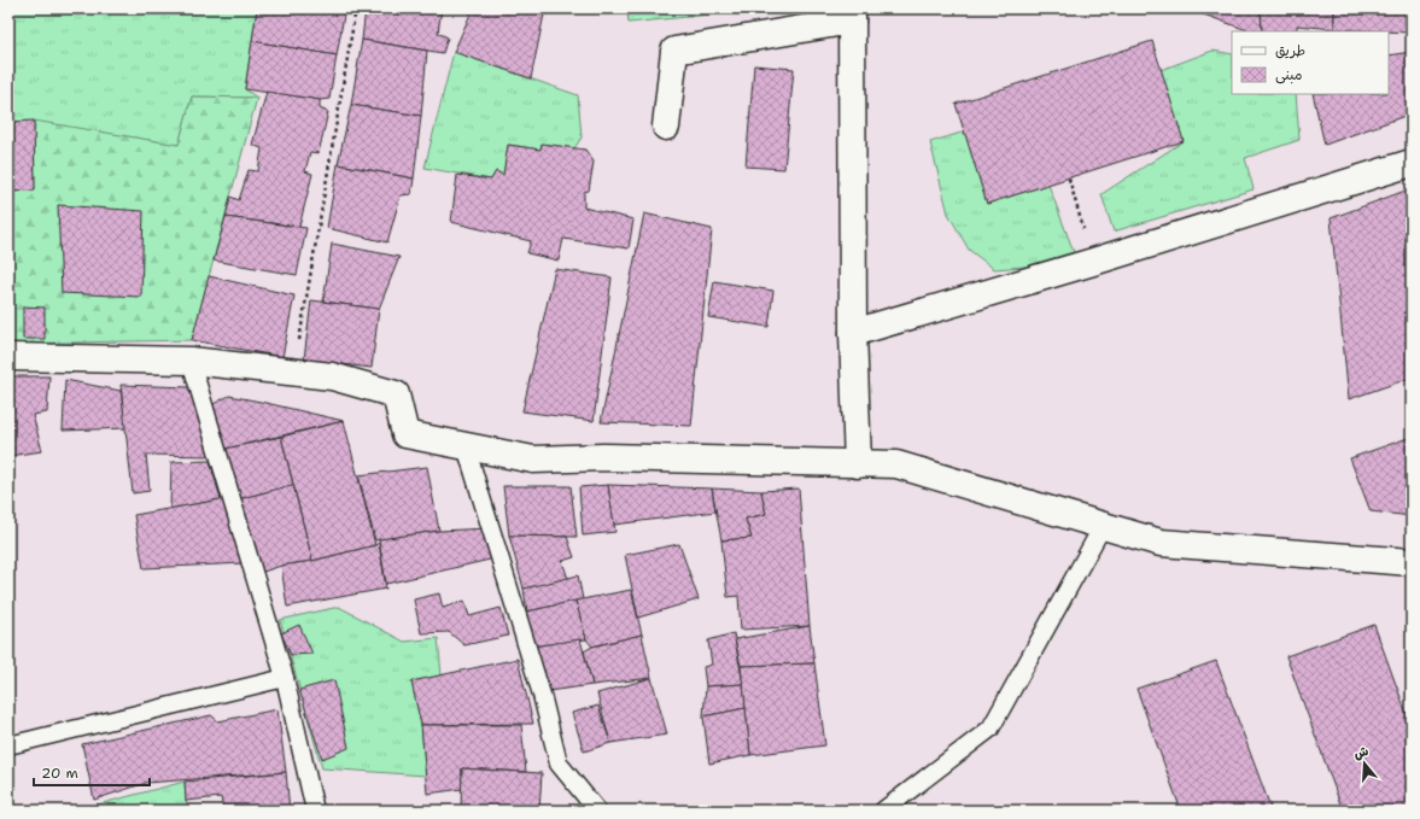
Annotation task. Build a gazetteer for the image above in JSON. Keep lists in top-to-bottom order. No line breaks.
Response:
{"legend":["طريق","مبنى"],"scale_bar":"20 m","north":"top"}
